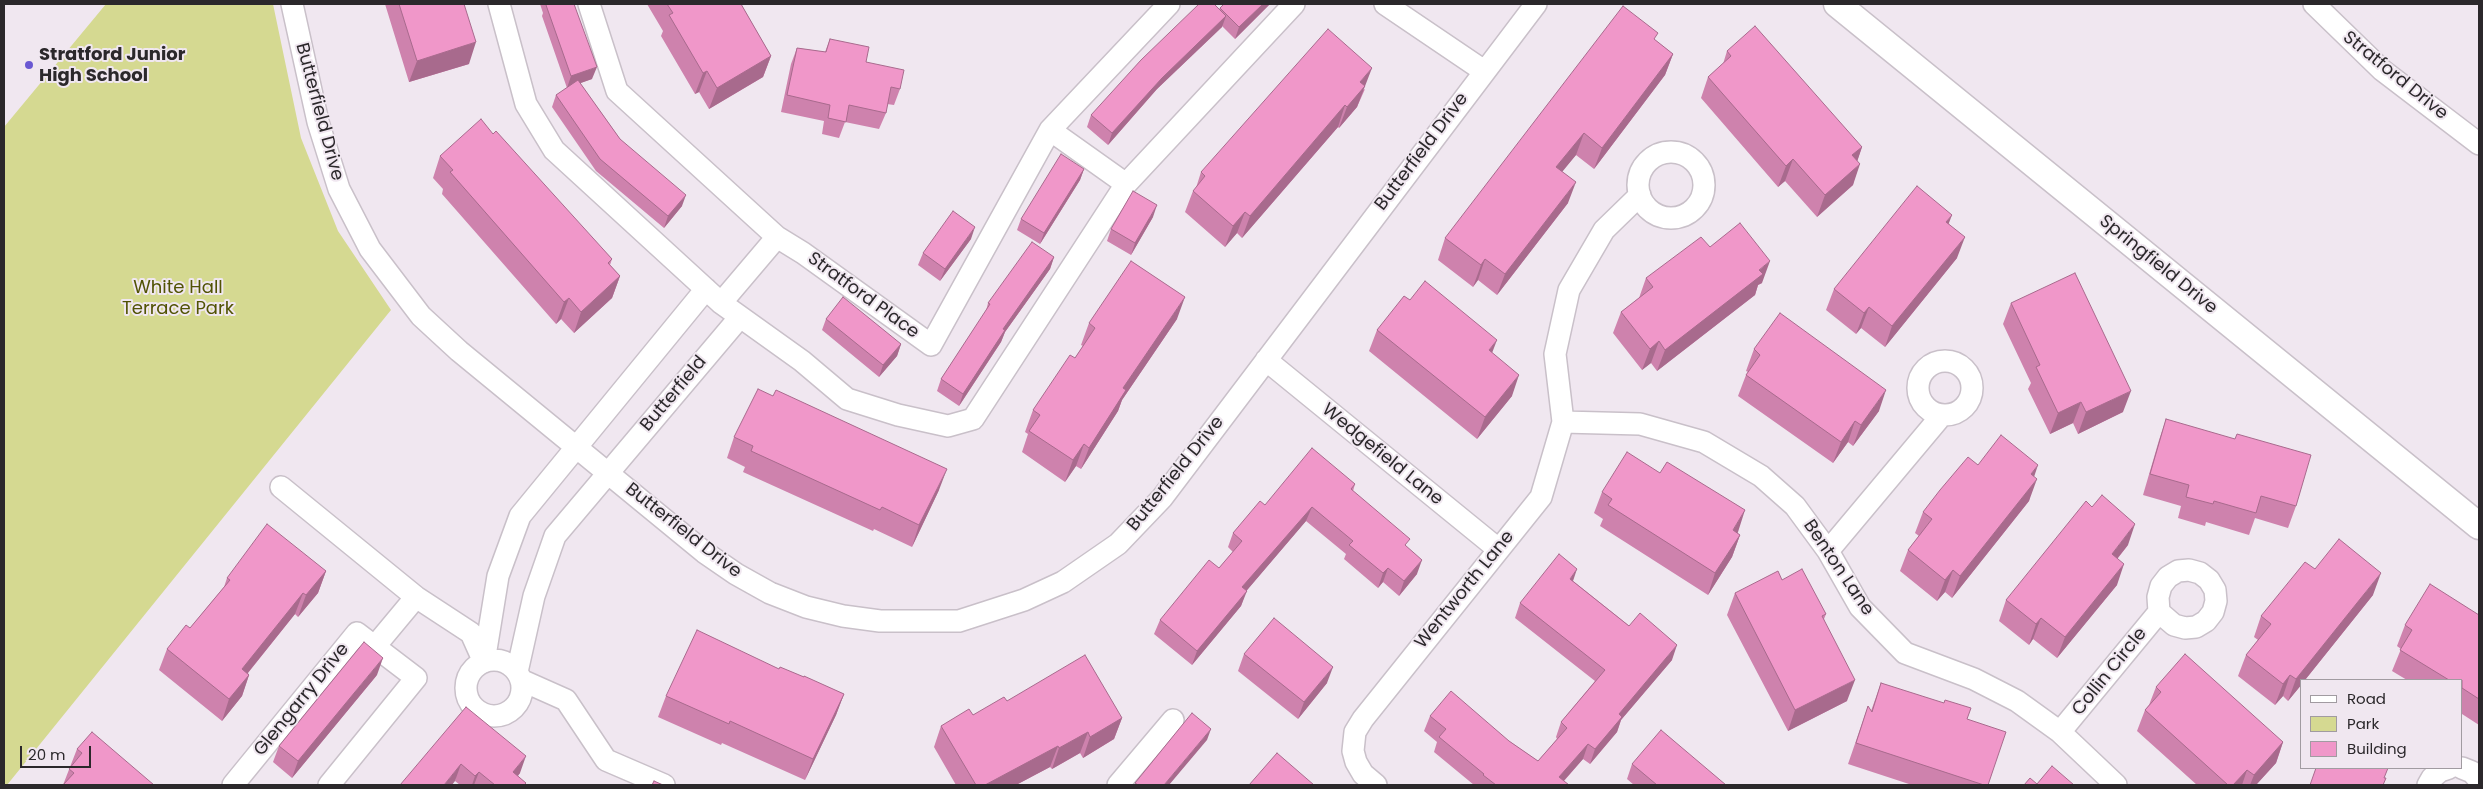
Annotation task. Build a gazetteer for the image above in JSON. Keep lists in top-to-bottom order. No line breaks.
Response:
{"streets":{"street":["Stratford Drive","Butterfield Drive","Springfield Drive","Stratford Place","Butterfield","Wedgefield Lane","Benton Lane","Wentworth Lane","Collin Circle","Glengarry Drive"]},"crossings":[["Butterfield Drive","Butterfield"],["Butterfield Drive","Wedgefield Lane"],["Wedgefield Lane","Wentworth Lane"],["Benton Lane","Wentworth Lane"],["Benton Lane","Collin Circle"]],"parks":["White Hall Terrace Park"],"places":["Stratford Junior High School"],"legend":["Road","Park","Building"],"scale_bar":"20 m"}
